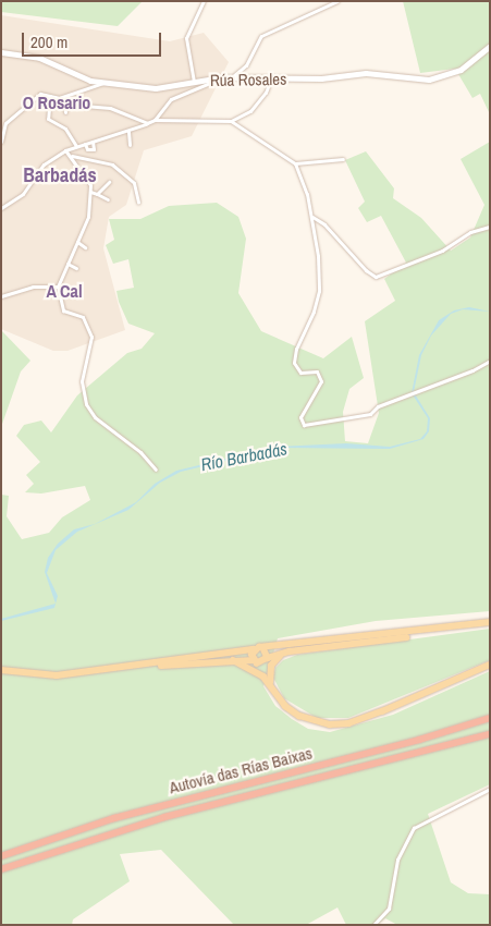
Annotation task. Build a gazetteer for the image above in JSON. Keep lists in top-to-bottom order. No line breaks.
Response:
{"streets":{"highway":["Autovía das Rías Baixas"],"street":["Rúa Rosales"]},"districts":["O Rosario","Barbadás","A Cal"],"water":["Río Barbadás"],"scale_bar":"200 m"}
